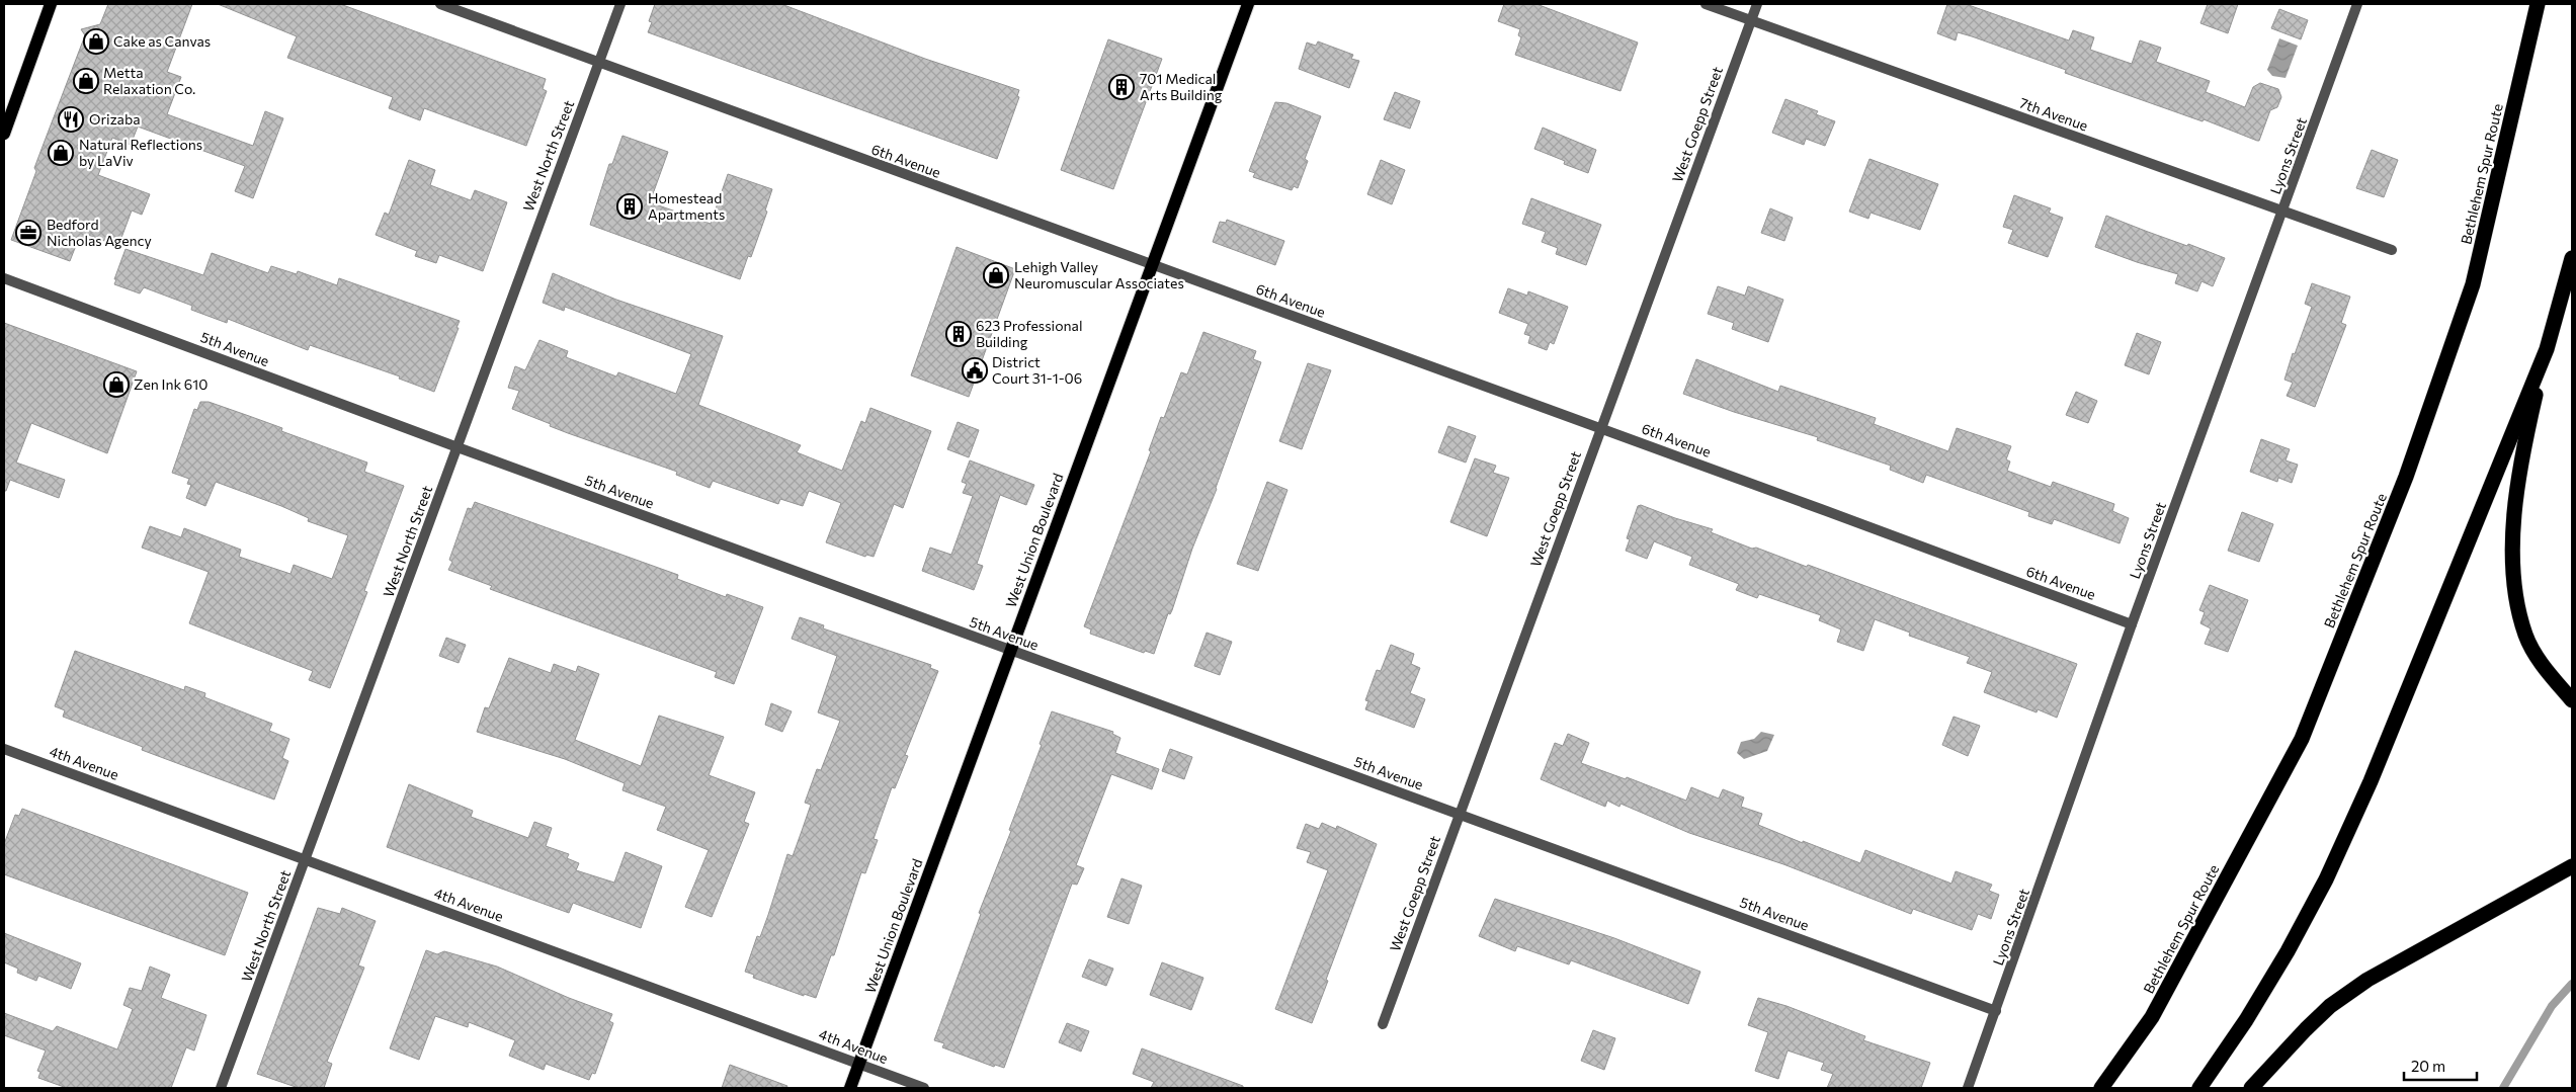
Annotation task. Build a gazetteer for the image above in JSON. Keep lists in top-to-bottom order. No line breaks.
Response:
{"streets":{"highway":["Bethlehem Spur Route"],"main road":["West Union Boulevard"],"street":["7th Avenue","West Goepp Street","West North Street","Lyons Street","6th Avenue","5th Avenue","4th Avenue"]},"crossings":[["7th Avenue","West Goepp Street"],["7th Avenue","Lyons Street"],["West Goepp Street","6th Avenue"],["West Goepp Street","5th Avenue"],["West North Street","6th Avenue"],["West North Street","5th Avenue"],["West North Street","4th Avenue"],["Lyons Street","6th Avenue"],["Lyons Street","5th Avenue"],["6th Avenue","West Union Boulevard"],["5th Avenue","West Union Boulevard"],["West Union Boulevard","4th Avenue"]],"places":{"shop":["Cake as Canvas","Metta Relaxation Co.","Natural Reflections by LaViv","Lehigh Valley Neuromuscular Associates","Zen Ink 610"],"building":["701 Medical Arts Building","Homestead Apartments","623 Professional Building"],"restaurant":["Orizaba"],"office":["Bedford Nicholas Agency"],"public building":["District Court 31-1-06"]},"scale_bar":"20 m"}
